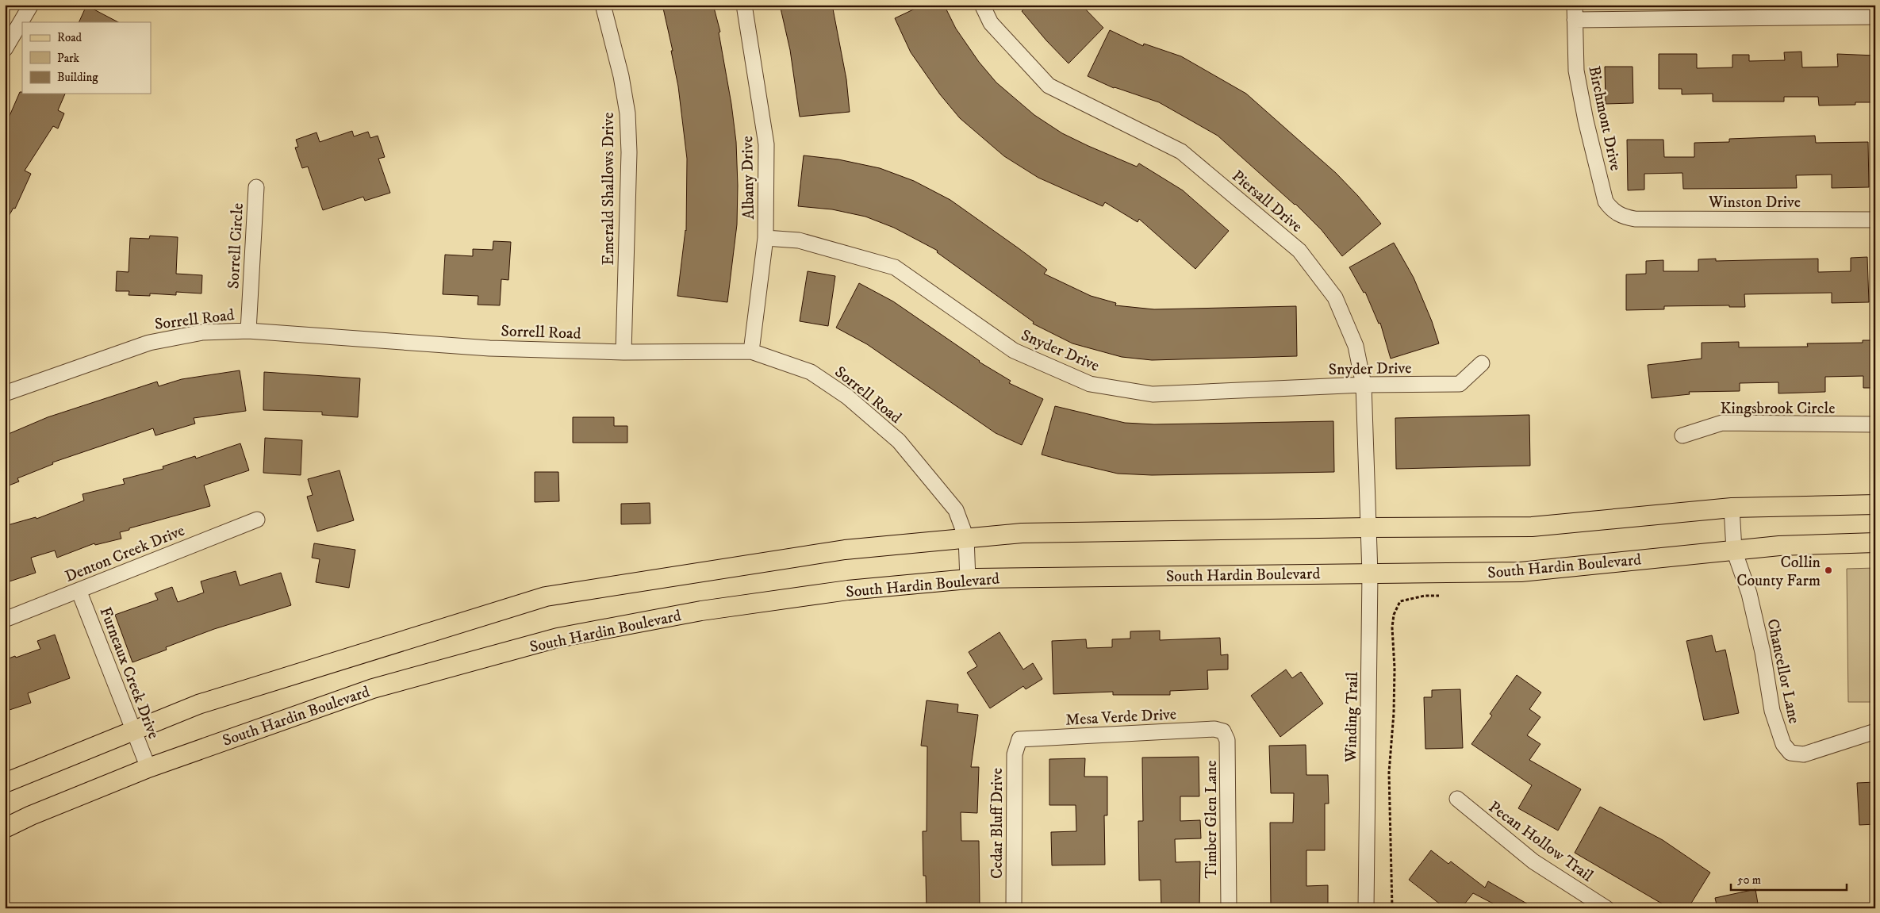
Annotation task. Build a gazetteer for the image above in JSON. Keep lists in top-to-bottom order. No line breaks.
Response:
{"streets":{"main road":["South Hardin Boulevard"],"street":["Birchmont Drive","Albany Drive","Emerald Shallows Drive","Piersall Drive","Winston Drive","Sorrell Circle","Sorrell Road","Snyder Drive","Kingsbrook Circle","Denton Creek Drive","Chancellor Lane","Furneaux Creek Drive","Mesa Verde Drive","Winding Trail","Timber Glen Lane","Cedar Bluff Drive","Pecan Hollow Trail"]},"crossings":[["Birchmont Drive","Winston Drive"],["Albany Drive","Sorrell Road"],["Albany Drive","Snyder Drive"],["Emerald Shallows Drive","Sorrell Road"],["Piersall Drive","Snyder Drive"],["Piersall Drive","Winding Trail"],["Sorrell Circle","Sorrell Road"],["Sorrell Road","South Hardin Boulevard"],["Denton Creek Drive","Furneaux Creek Drive"],["South Hardin Boulevard","Chancellor Lane"],["South Hardin Boulevard","Furneaux Creek Drive"],["South Hardin Boulevard","Winding Trail"],["Mesa Verde Drive","Timber Glen Lane"],["Mesa Verde Drive","Cedar Bluff Drive"]],"places":["Collin County Farm"],"legend":["Road","Park","Building"],"scale_bar":"50 m"}
